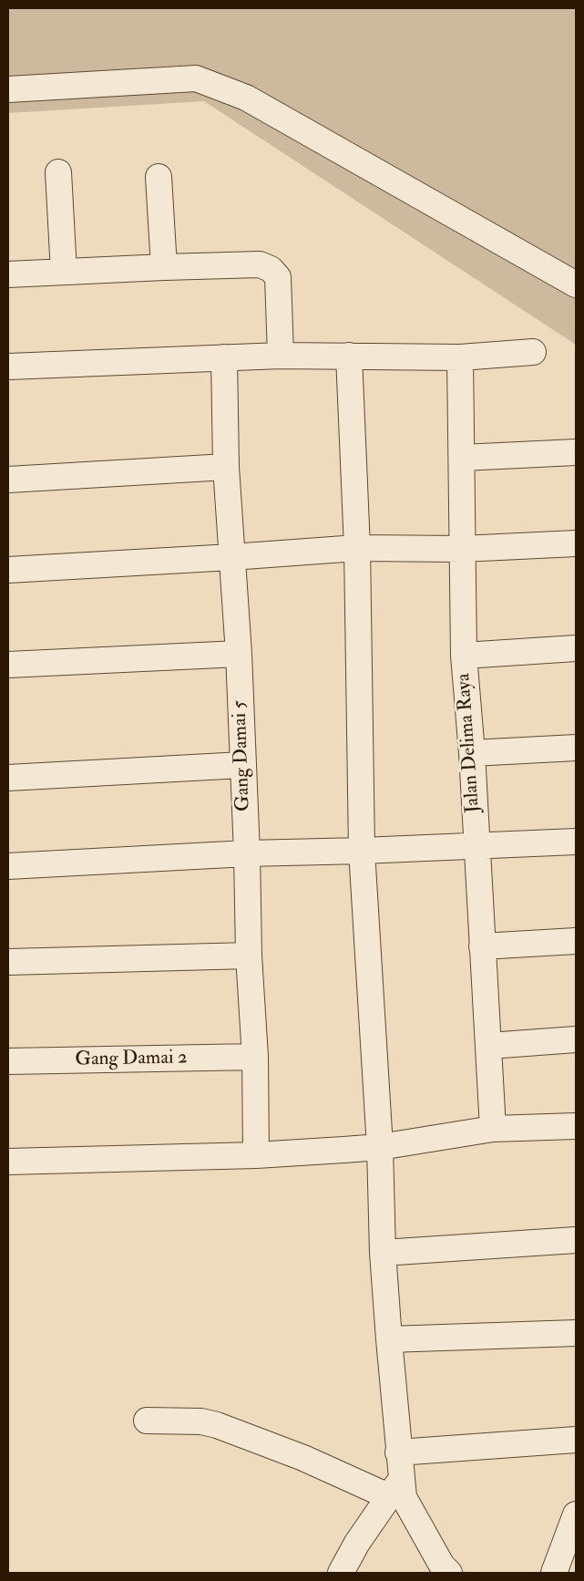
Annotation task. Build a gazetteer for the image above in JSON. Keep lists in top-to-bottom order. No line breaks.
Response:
{"streets":{"street":["Jalan Delima Raya","Gang Damai 5","Gang Damai 2"]},"crossings":[["Gang Damai 5","Gang Damai 2"]]}
